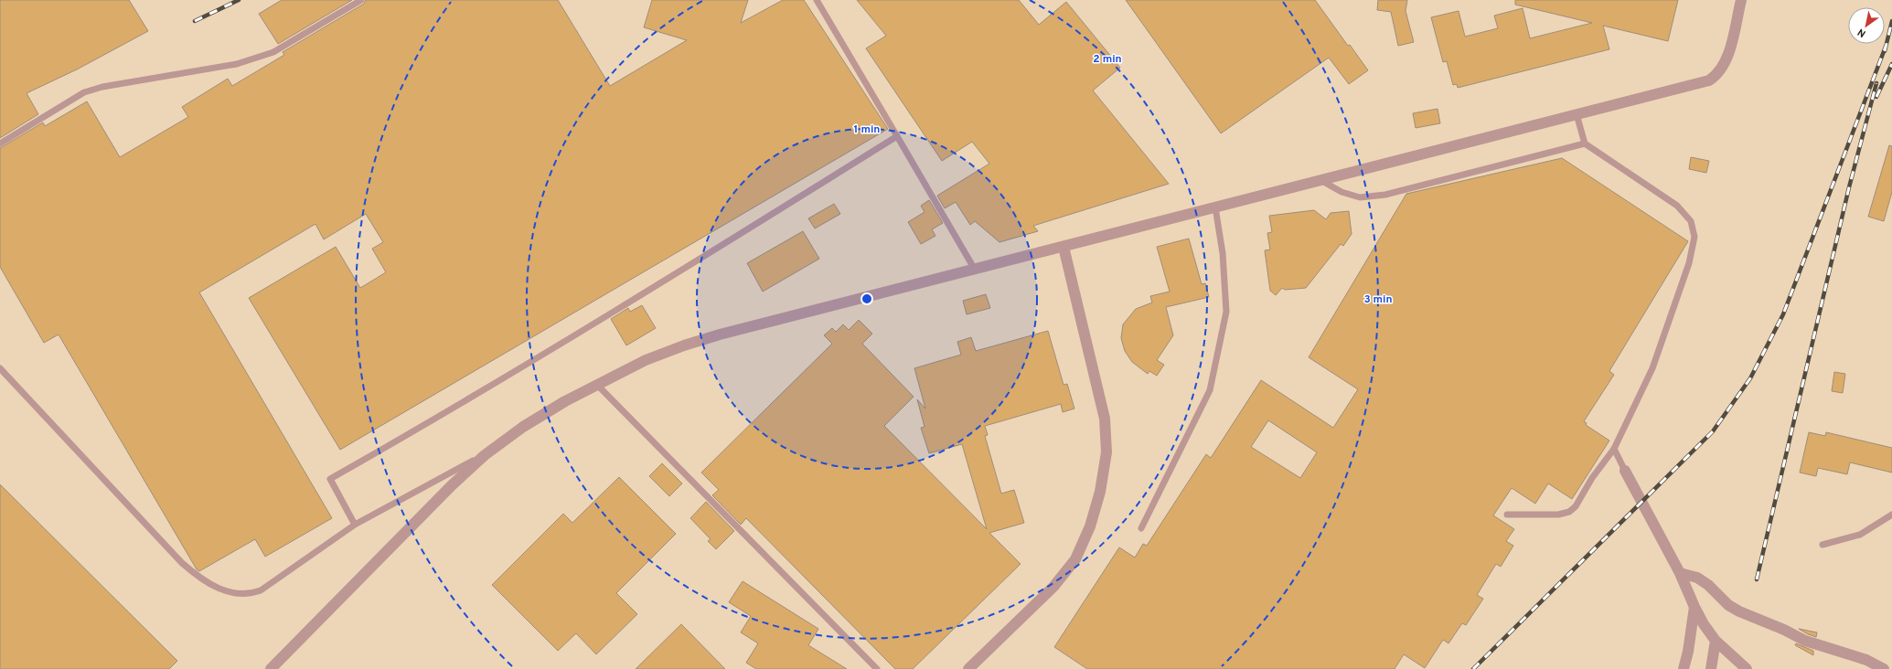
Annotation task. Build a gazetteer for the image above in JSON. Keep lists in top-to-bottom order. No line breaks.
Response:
{"north":"bottom left","rings":["2 min","1 min","3 min"]}
